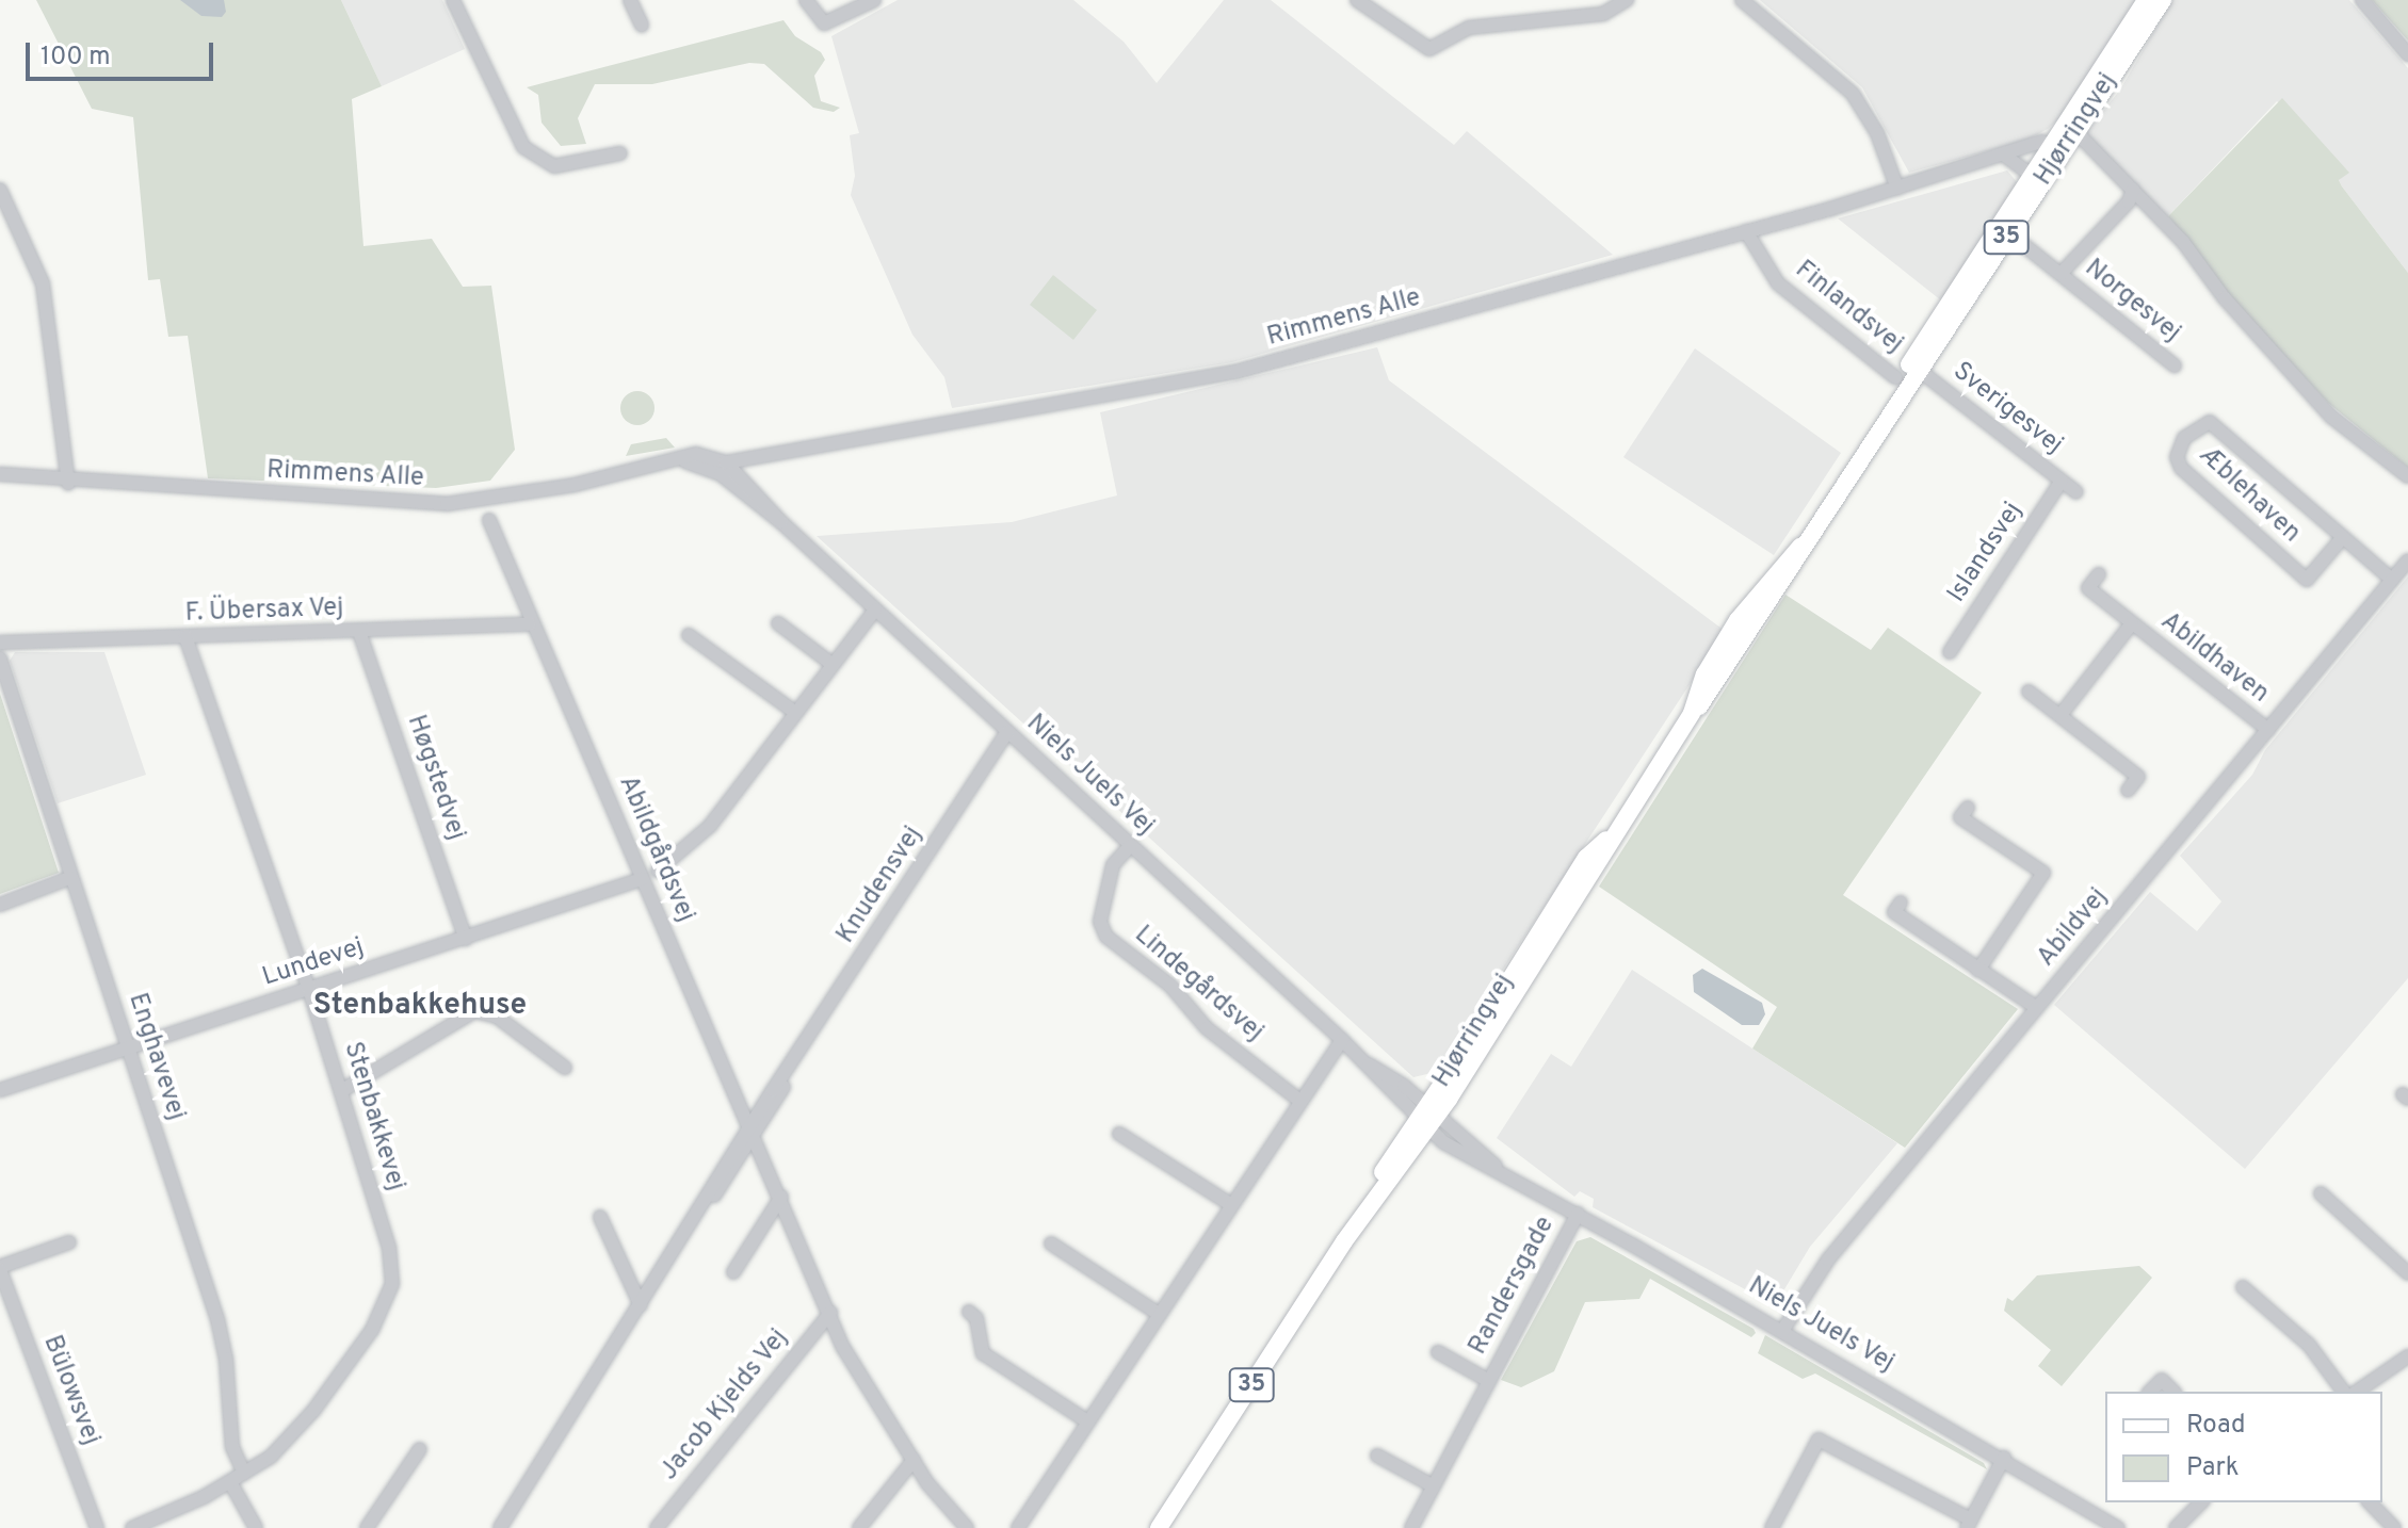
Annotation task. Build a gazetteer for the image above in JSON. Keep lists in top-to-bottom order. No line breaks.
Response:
{"streets":{"main road":["Hjørringvej","35"],"street":["Norgesvej","Finlandsvej","Rimmens Alle","Sverigesvej","Æblehaven","Islandsvej","F. Übersax Vej","Abildhaven","Niels Juels Vej","Høgstedvej","Abildgårdsvej","Knudensvej","Abildvej","Lundevej","Lindegårdsvej","Enghavevej","Stenbakkevej","Randersgade","Bülowsvej","Jacob Kjelds Vej"]},"crossings":[["Hjørringvej","Norgesvej"],["Hjørringvej","Rimmens Alle"],["Hjørringvej","Sverigesvej"],["Hjørringvej","Niels Juels Vej"],["Finlandsvej","Rimmens Alle"],["Rimmens Alle","Niels Juels Vej"],["Sverigesvej","Islandsvej"],["Æblehaven","Abildvej"],["F. Übersax Vej","Høgstedvej"],["F. Übersax Vej","Abildgårdsvej"],["F. Übersax Vej","Stenbakkevej"],["Abildhaven","Abildvej"],["Niels Juels Vej","Knudensvej"],["Niels Juels Vej","Abildvej"],["Niels Juels Vej","Lindegårdsvej"],["Niels Juels Vej","Randersgade"],["Høgstedvej","Lundevej"],["Abildgårdsvej","Knudensvej"],["Abildgårdsvej","Lundevej"],["Abildgårdsvej","Jacob Kjelds Vej"],["Lundevej","Enghavevej"],["Lundevej","Stenbakkevej"],["Enghavevej","Stenbakkevej"]],"districts":["Stenbakkehuse"],"legend":["Road","Park"],"scale_bar":"100 m"}
